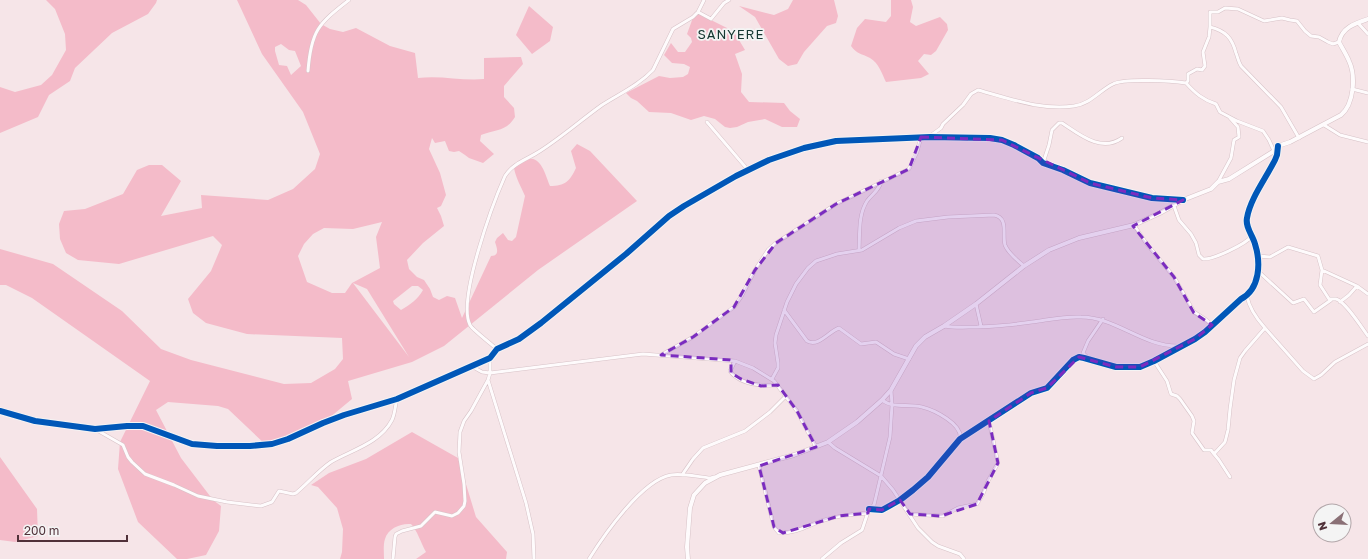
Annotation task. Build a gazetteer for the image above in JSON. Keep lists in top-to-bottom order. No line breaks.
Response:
{"districts":["SANYERE"],"scale_bar":"200 m","north":"left"}
